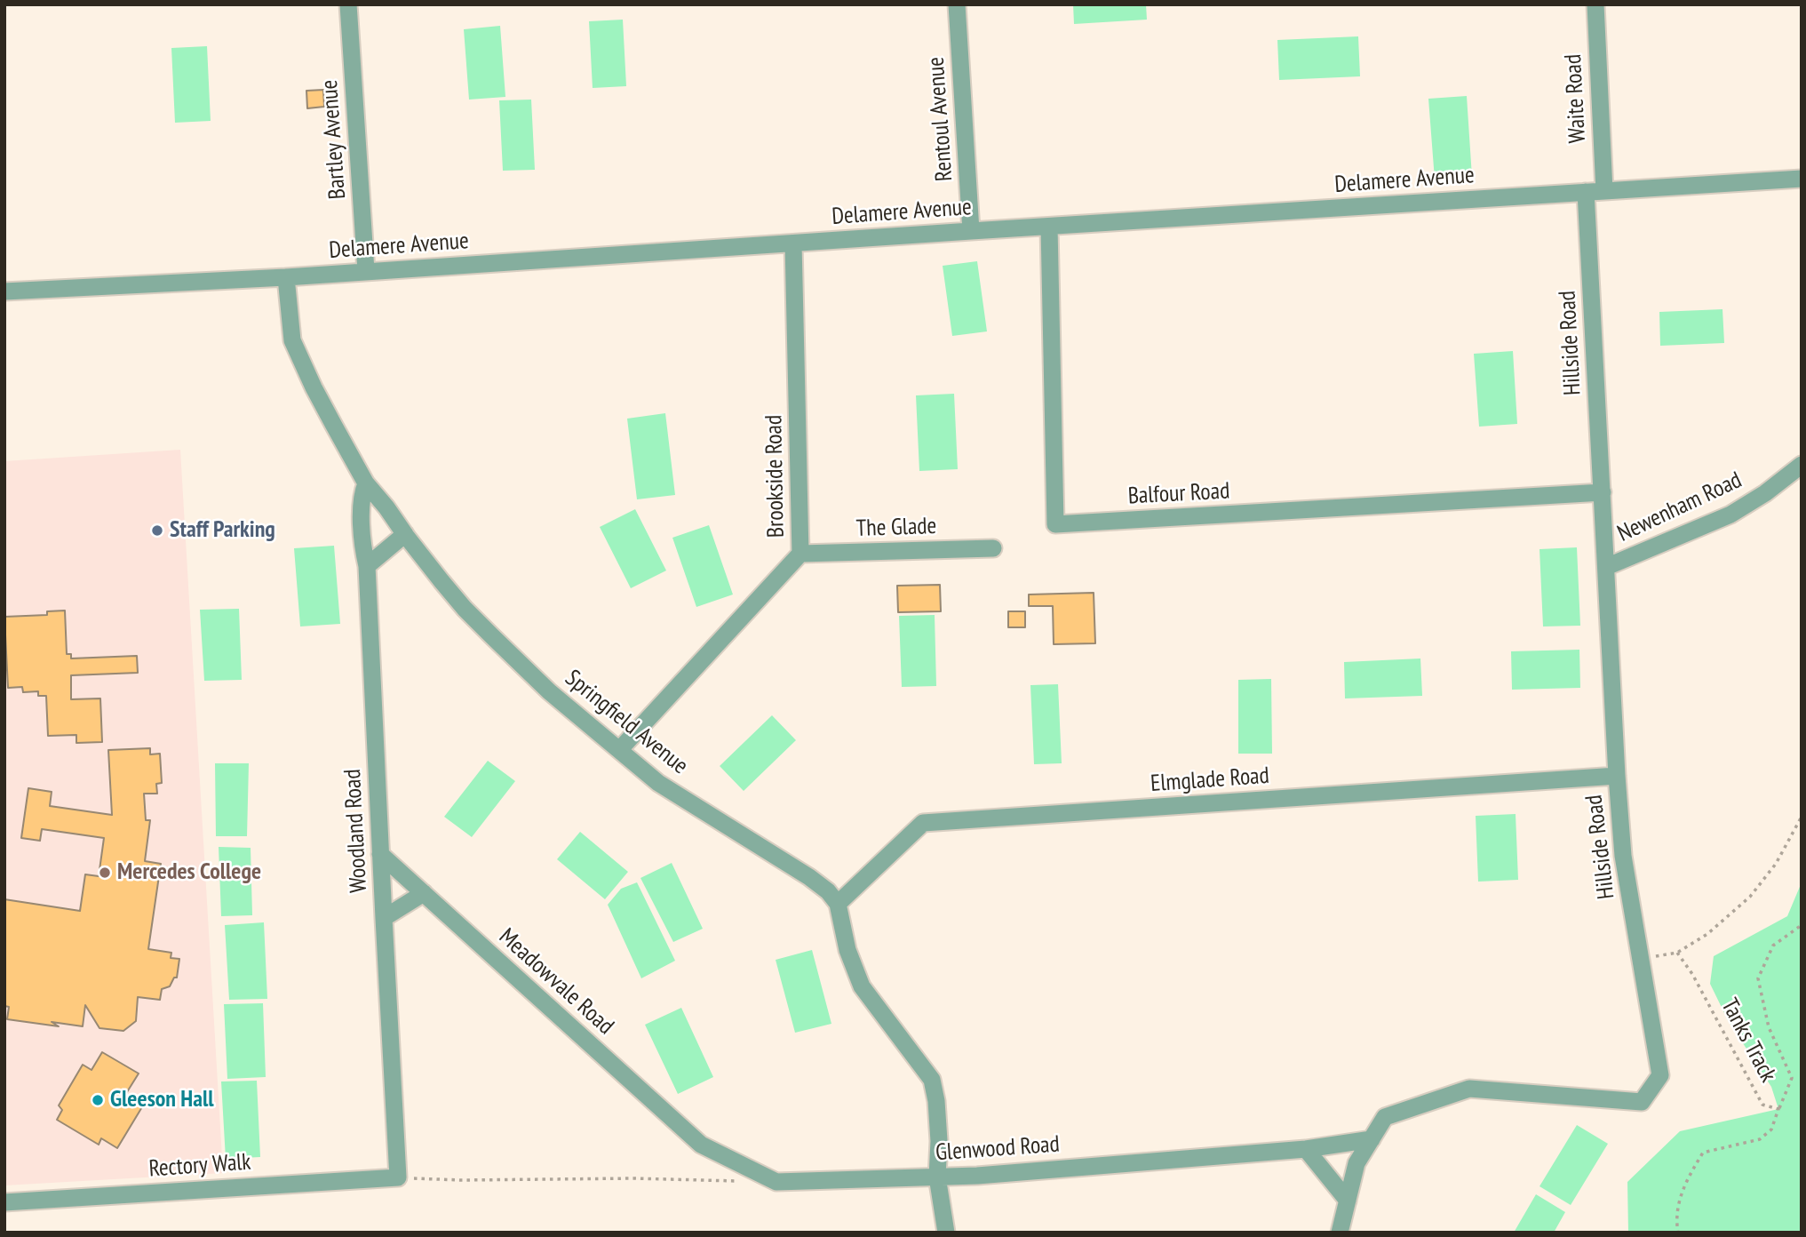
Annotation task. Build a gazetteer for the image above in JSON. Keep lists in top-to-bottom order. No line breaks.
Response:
{"streets":{"street":["Waite Road","Rentoul Avenue","Bartley Avenue","Delamere Avenue","Hillside Road","Brookside Road","Balfour Road","Newenham Road","The Glade","Springfield Avenue","Elmglade Road","Woodland Road","Meadowvale Road","Glenwood Road","Rectory Walk"],"path":["Tanks Track"]},"crossings":[["Waite Road","Delamere Avenue"],["Rentoul Avenue","Delamere Avenue"],["Bartley Avenue","Delamere Avenue"],["Delamere Avenue","Hillside Road"],["Delamere Avenue","Brookside Road"],["Delamere Avenue","Balfour Road"],["Delamere Avenue","Springfield Avenue"],["Hillside Road","Balfour Road"],["Hillside Road","Newenham Road"],["Hillside Road","Elmglade Road"],["Hillside Road","Glenwood Road"],["Brookside Road","The Glade"],["Brookside Road","Springfield Avenue"],["Springfield Avenue","Elmglade Road"],["Springfield Avenue","Woodland Road"],["Woodland Road","Meadowvale Road"],["Woodland Road","Rectory Walk"],["Meadowvale Road","Glenwood Road"]],"places":["Staff Parking","Mercedes College","Gleeson Hall"]}
